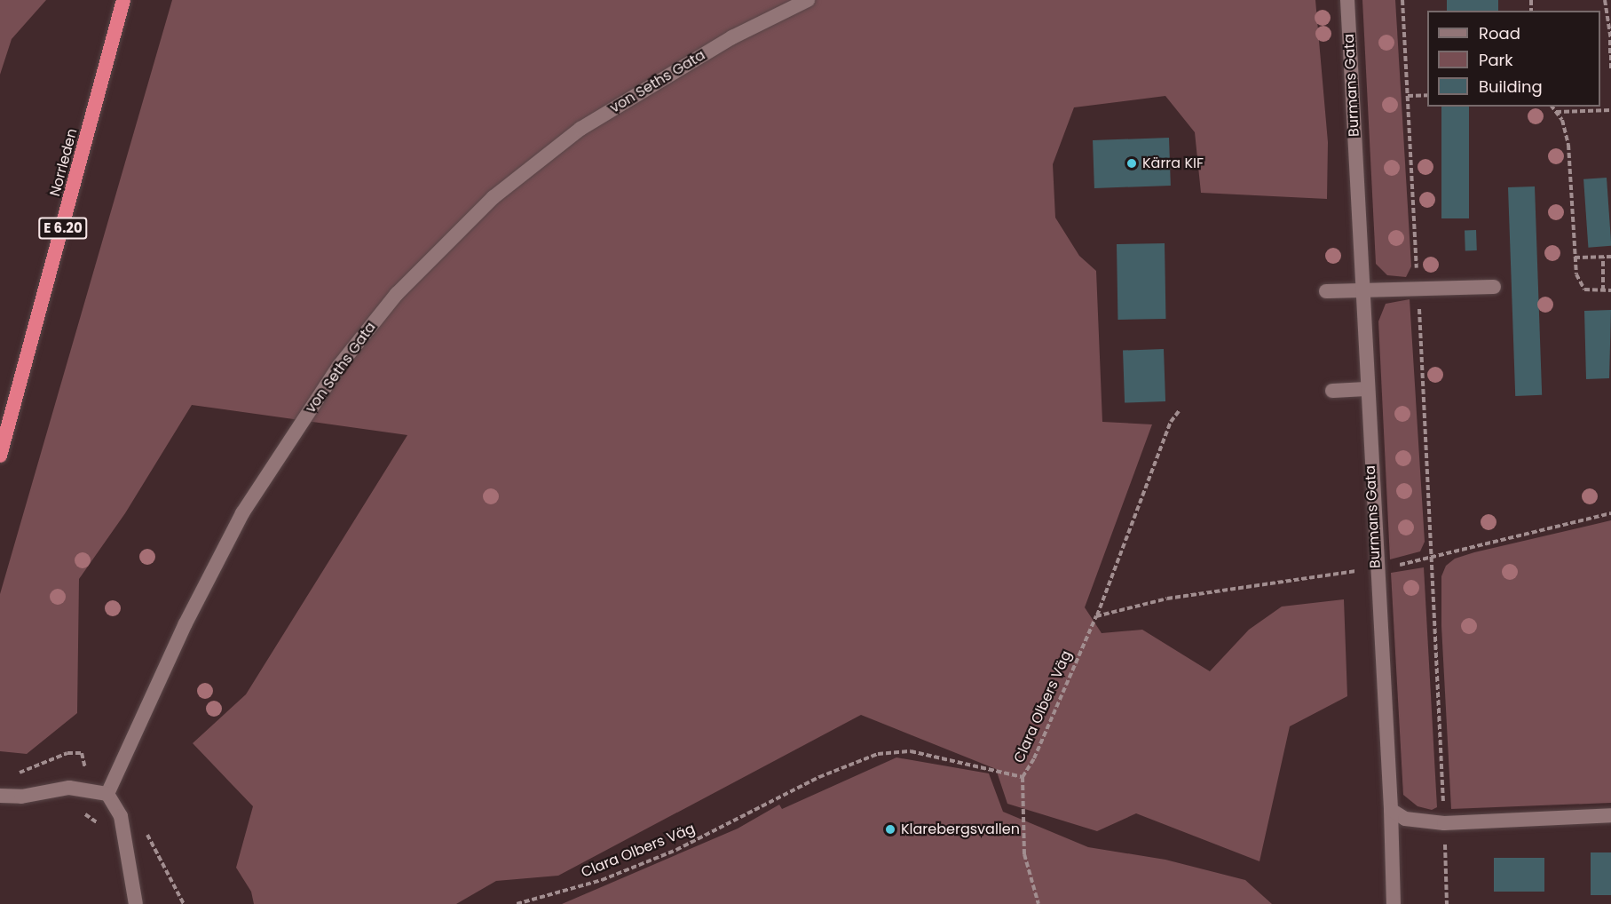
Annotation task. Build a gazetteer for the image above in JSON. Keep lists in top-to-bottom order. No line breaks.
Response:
{"streets":{"highway":["Norrleden","E 6.20"],"street":["von Seths Gata","Burmans Gata"],"path":["Clara Olbers Väg"]},"places":["Kärra KIF","Klarebergsvallen"],"legend":["Road","Park","Building"]}
